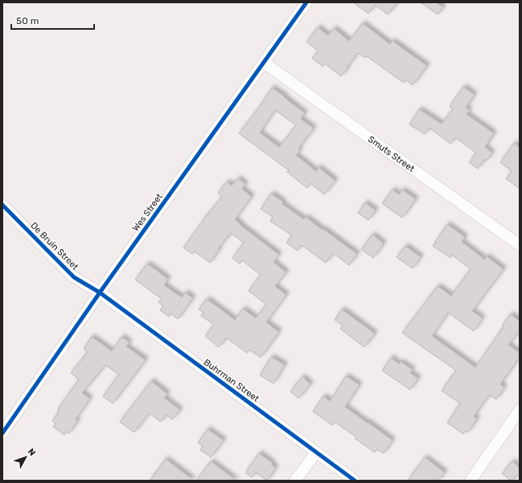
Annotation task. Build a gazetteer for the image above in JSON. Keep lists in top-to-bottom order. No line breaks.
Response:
{"streets":{"street":["Smuts Street","Wes Street","De Bruin Street","Buhrman Street"]},"crossings":[["Smuts Street","Wes Street"],["Wes Street","De Bruin Street"],["Wes Street","Buhrman Street"],["De Bruin Street","Buhrman Street"]],"scale_bar":"50 m","north":"top right"}
